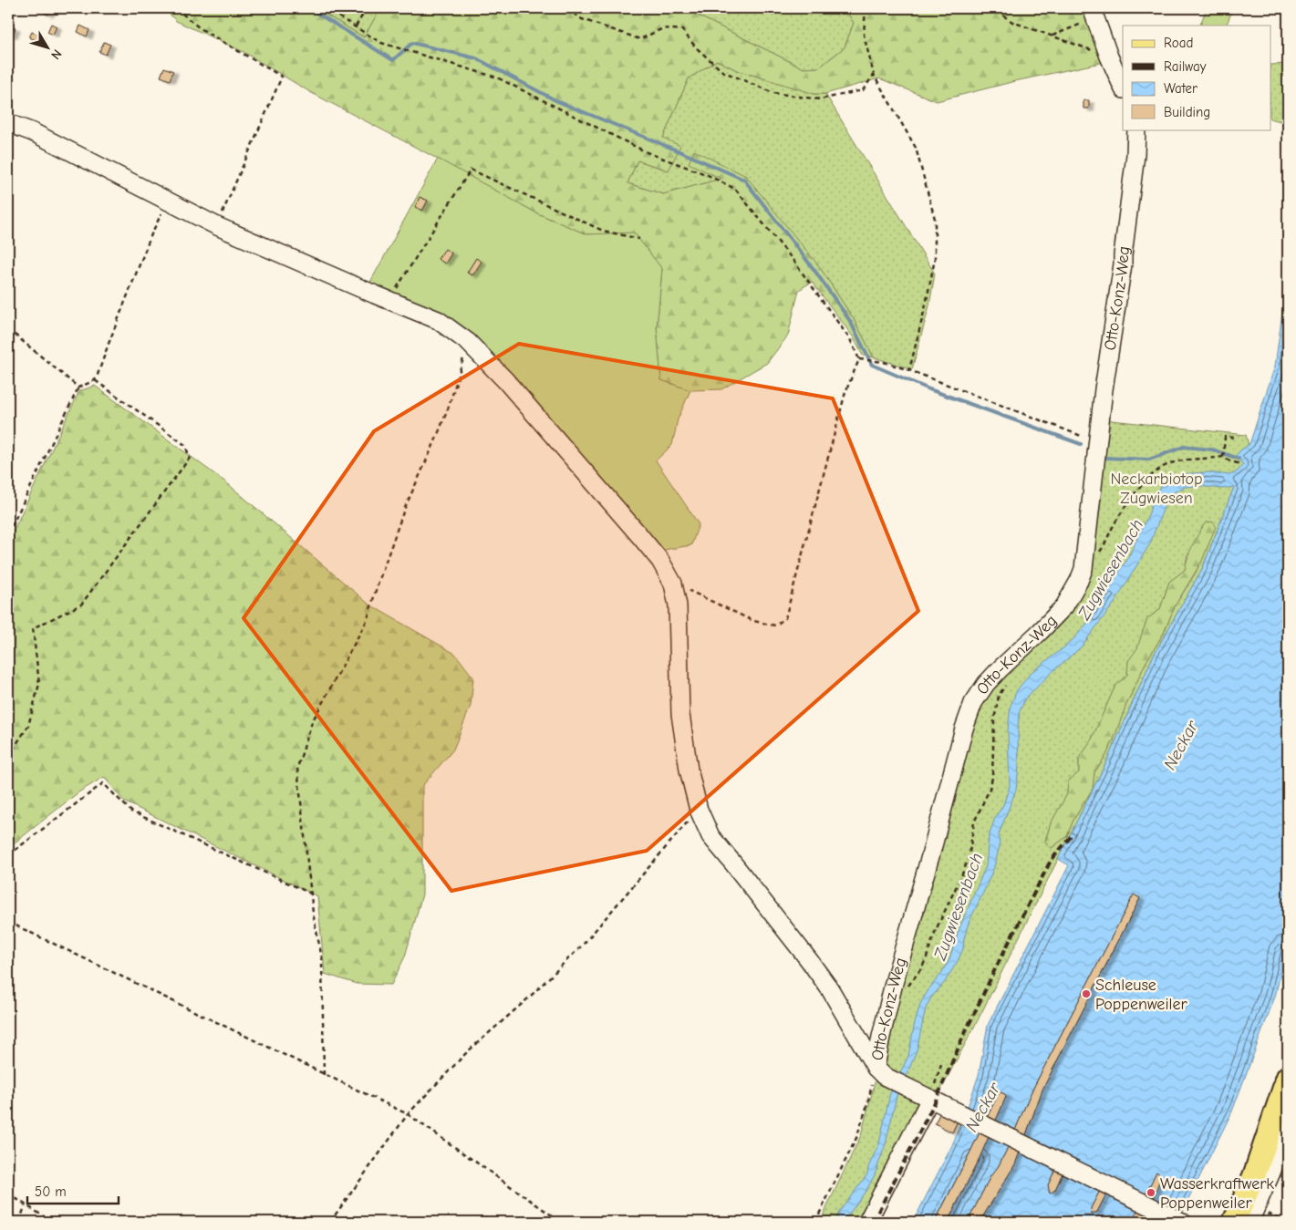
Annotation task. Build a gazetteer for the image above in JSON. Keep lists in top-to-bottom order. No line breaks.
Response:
{"streets":{"lane":["Otto-Konz-Weg"]},"water":["Zugwiesenbach","Neckar"],"parks":["Neckarbiotop Zugwiesen"],"places":["Schleuse Poppenweiler","Wasserkraftwerk Poppenweiler"],"legend":["Road","Railway","Water","Building"],"scale_bar":"50 m","north":"bottom right"}
